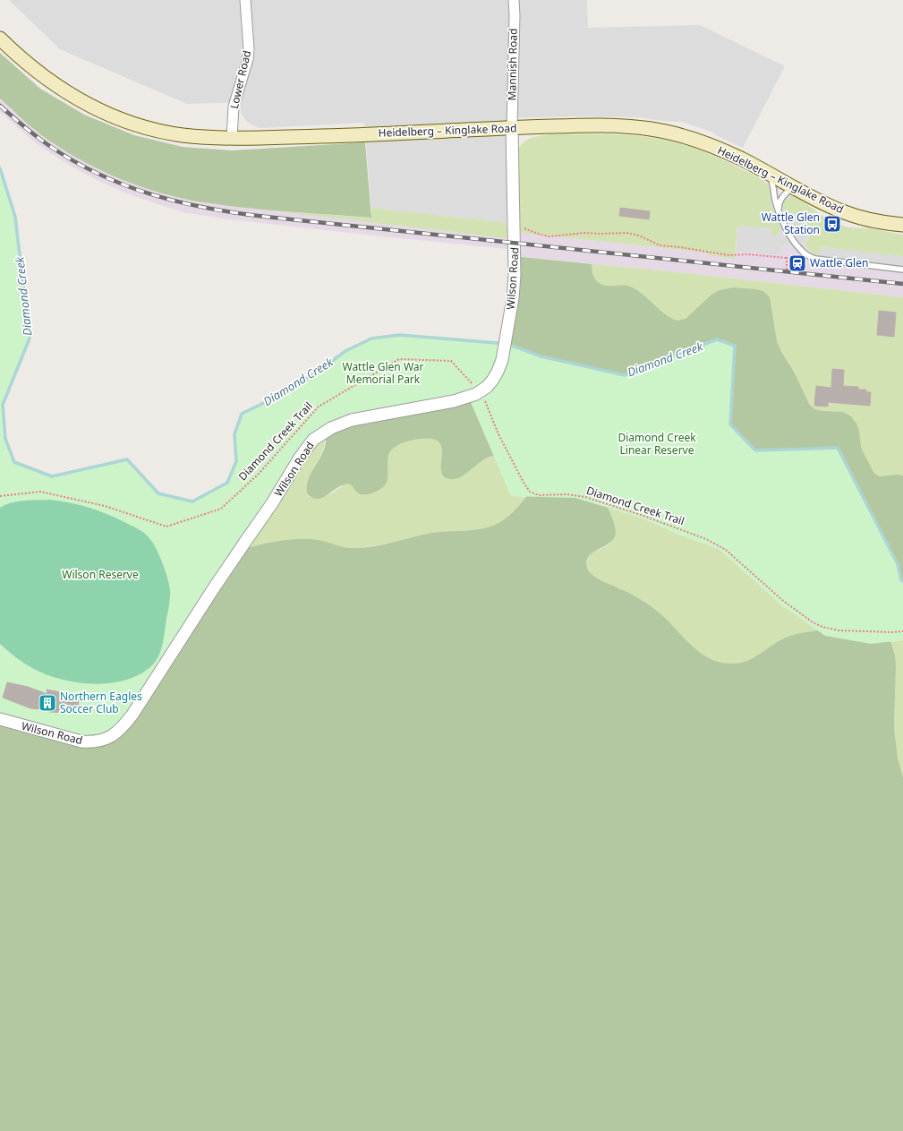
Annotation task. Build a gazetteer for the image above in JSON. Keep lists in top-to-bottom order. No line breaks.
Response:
{"streets":{"main road":["Heidelberg – Kinglake Road"],"street":["Mannish Road","Lower Road","Wilson Road"],"path":["Diamond Creek Trail"]},"crossings":[["Mannish Road","Heidelberg – Kinglake Road"],["Mannish Road","Wilson Road"],["Lower Road","Heidelberg – Kinglake Road"],["Heidelberg – Kinglake Road","Wilson Road"],["Wilson Road","Diamond Creek Trail"]],"water":["Diamond Creek"],"parks":["Wattle Glen War Memorial Park","Diamond Creek Linear Reserve","Wilson Reserve"],"places":{"bus stop":["Wattle Glen Station"],"station":["Wattle Glen"],"building":["Northern Eagles Soccer Club"]}}
